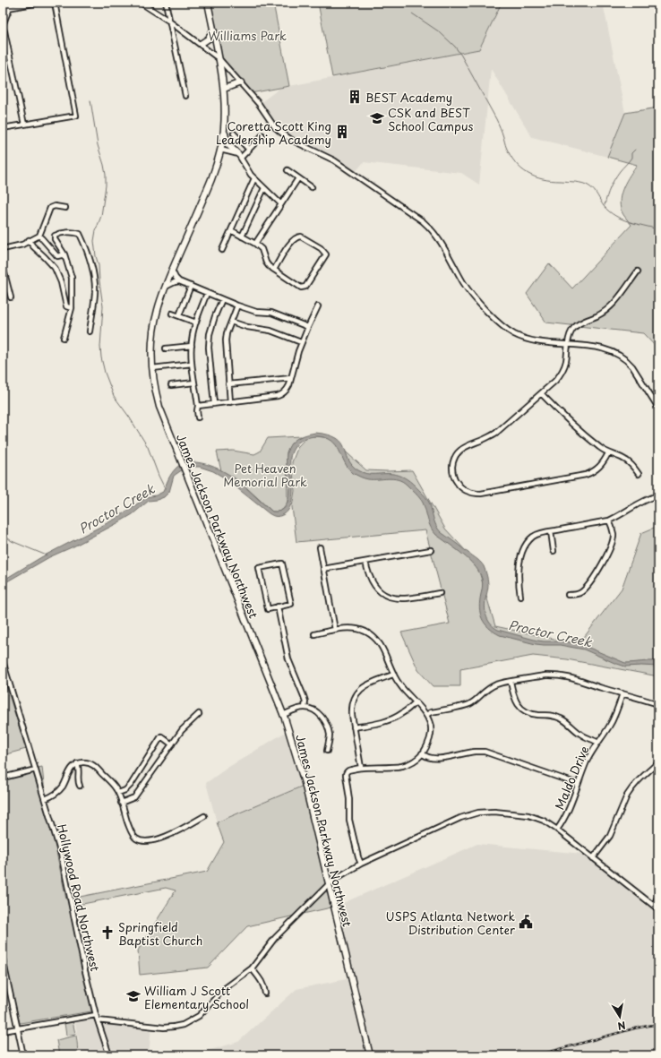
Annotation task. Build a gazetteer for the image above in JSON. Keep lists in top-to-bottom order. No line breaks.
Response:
{"streets":{"main road":["James Jackson Parkway Northwest"],"street":["Maldo Drive","Hollywood Road Northwest"]},"water":["Proctor Creek"],"parks":["Williams Park","Pet Heaven Memorial Park"],"places":{"building":["BEST Academy","Coretta Scott King Leadership Academy"],"school or university":["CSK and BEST School Campus","William J Scott Elementary School"],"public building":["USPS Atlanta Network Distribution Center"],"church":["Springfield Baptist Church"]},"north":"bottom"}
